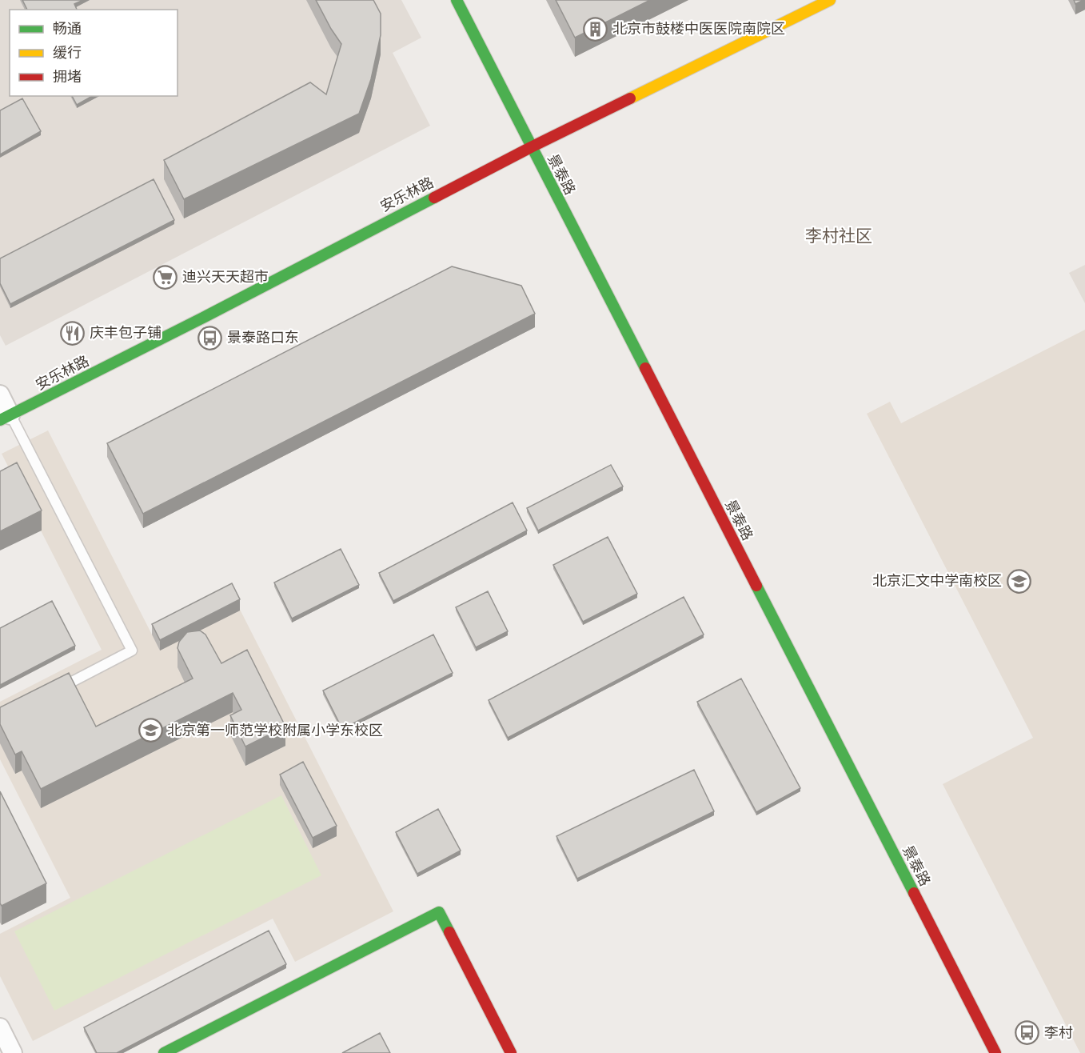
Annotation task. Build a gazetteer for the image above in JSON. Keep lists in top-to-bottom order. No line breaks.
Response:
{"streets":{"street":["景泰路","安乐林路"]},"crossings":[["景泰路","安乐林路"]],"districts":["李村社区"],"places":{"building":["北京市鼓楼中医医院南院区"],"supermarket":["迪兴天天超市"],"restaurant":["庆丰包子铺"],"bus stop":["景泰路口东","李村"],"school or university":["北京汇文中学南校区","北京第一师范学校附属小学东校区"]},"legend":["畅通","缓行","拥堵"]}
